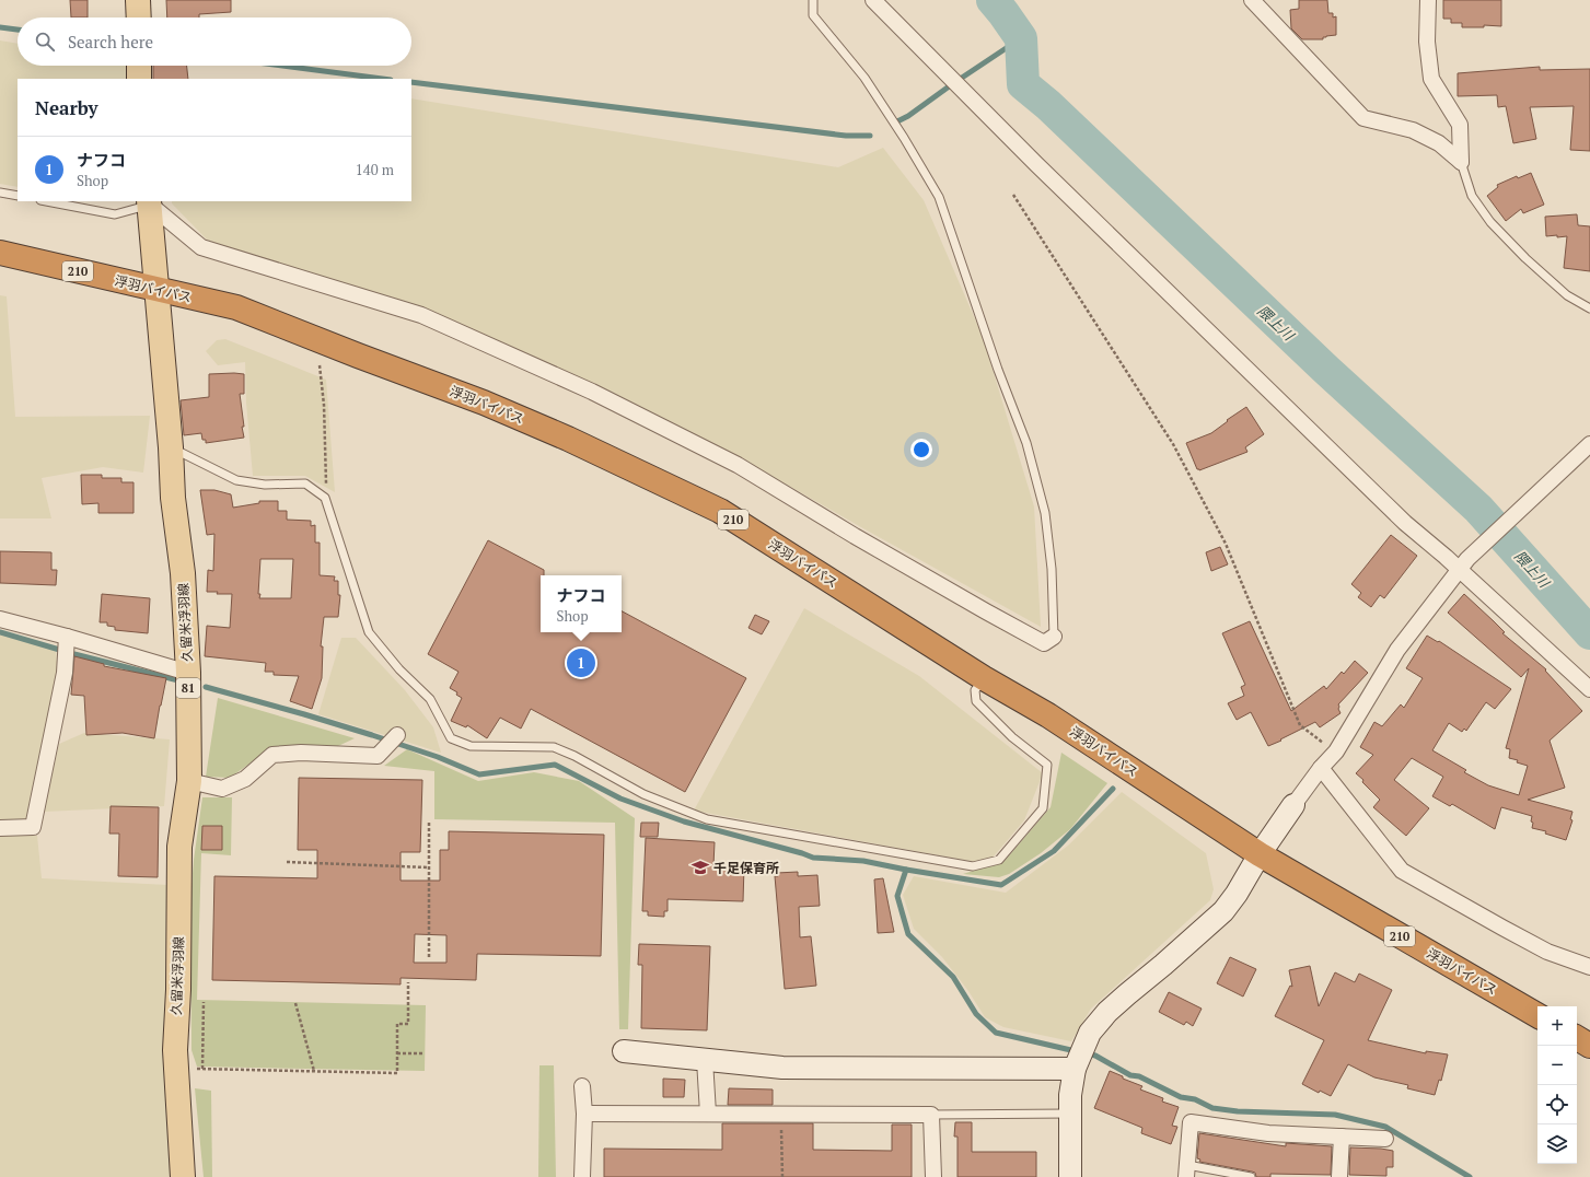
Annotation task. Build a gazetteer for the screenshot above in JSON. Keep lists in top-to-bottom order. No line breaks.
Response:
{"streets":{"highway":["210","浮羽バイパス"],"main road":["久留米浮羽線","81"]},"crossings":[["浮羽バイパス","久留米浮羽線"]],"water":["隈上川"],"places":{"school or university":["千足保育所"]},"page":{"search":"Search here","heading":"Nearby","list":[{"mark":"1","name":"ナフコ","note":"Shop","value":"140 m"}],"popup":["ナフコ","Shop"],"pins":"1","map_buttons":["+","−"]}}
